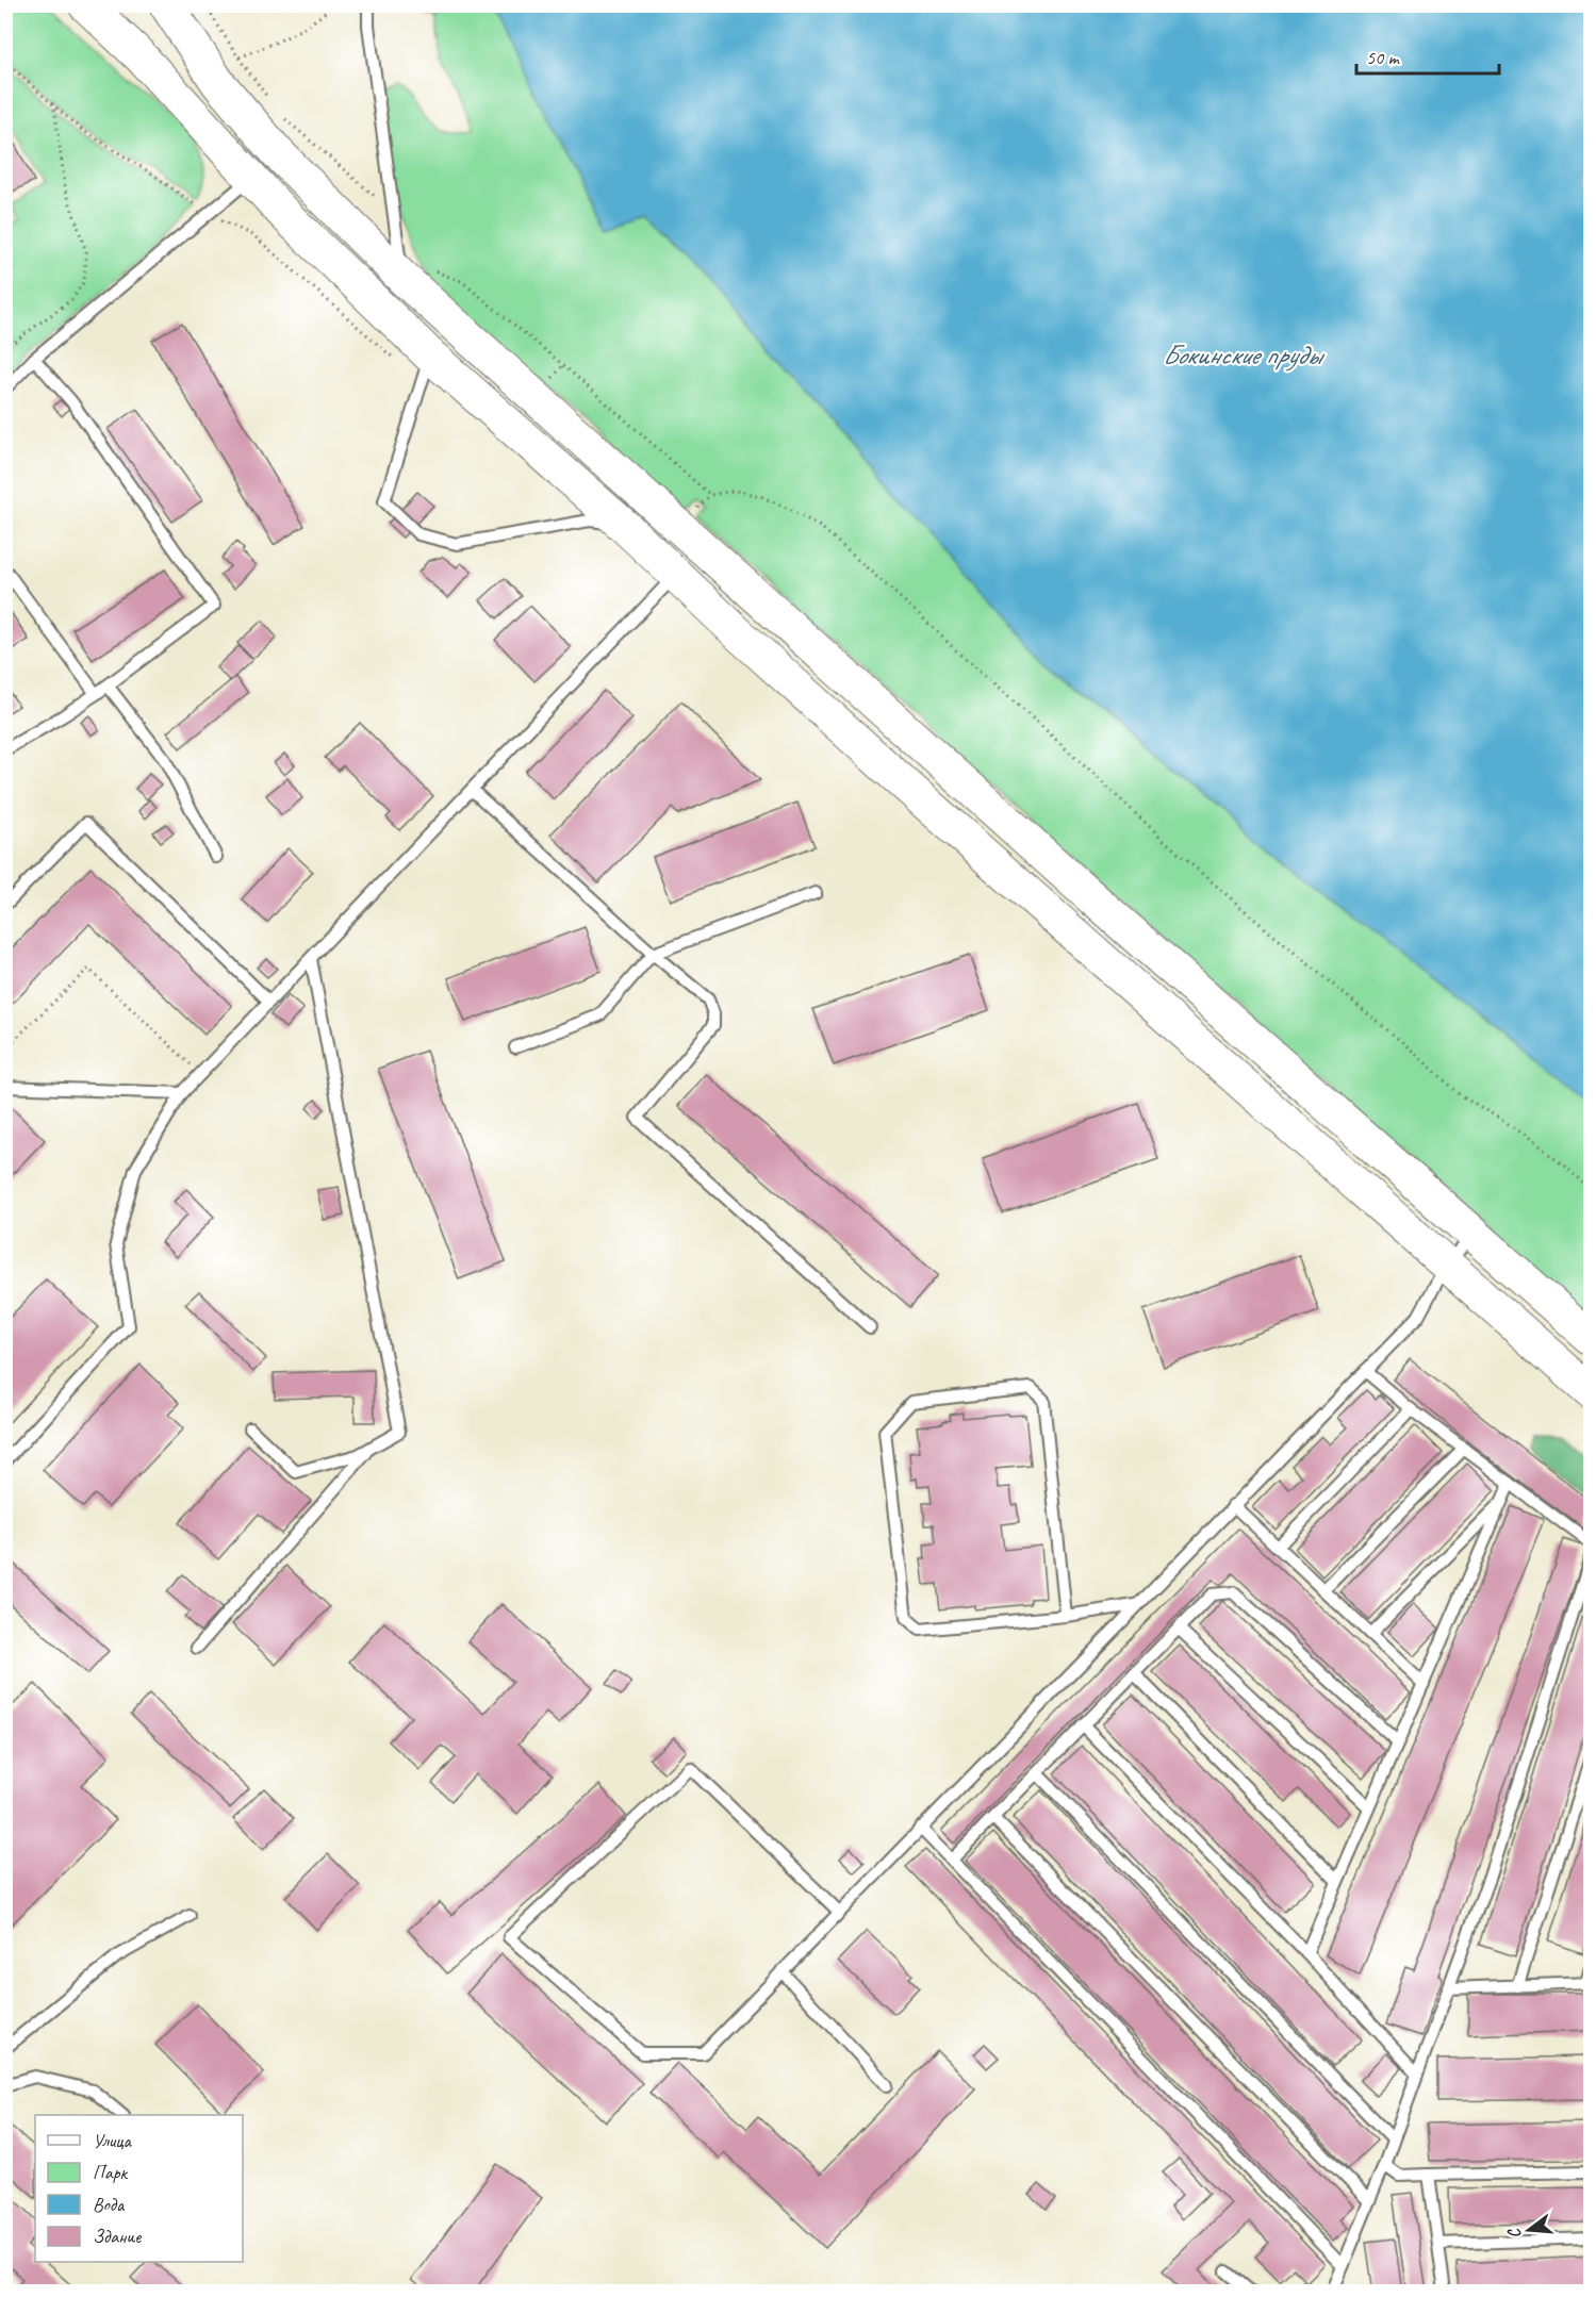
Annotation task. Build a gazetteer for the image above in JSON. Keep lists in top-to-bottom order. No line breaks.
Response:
{"water":["Бокинские пруды"],"legend":["Улица","Парк","Вода","Здание"],"scale_bar":"50 m","north":"left"}
